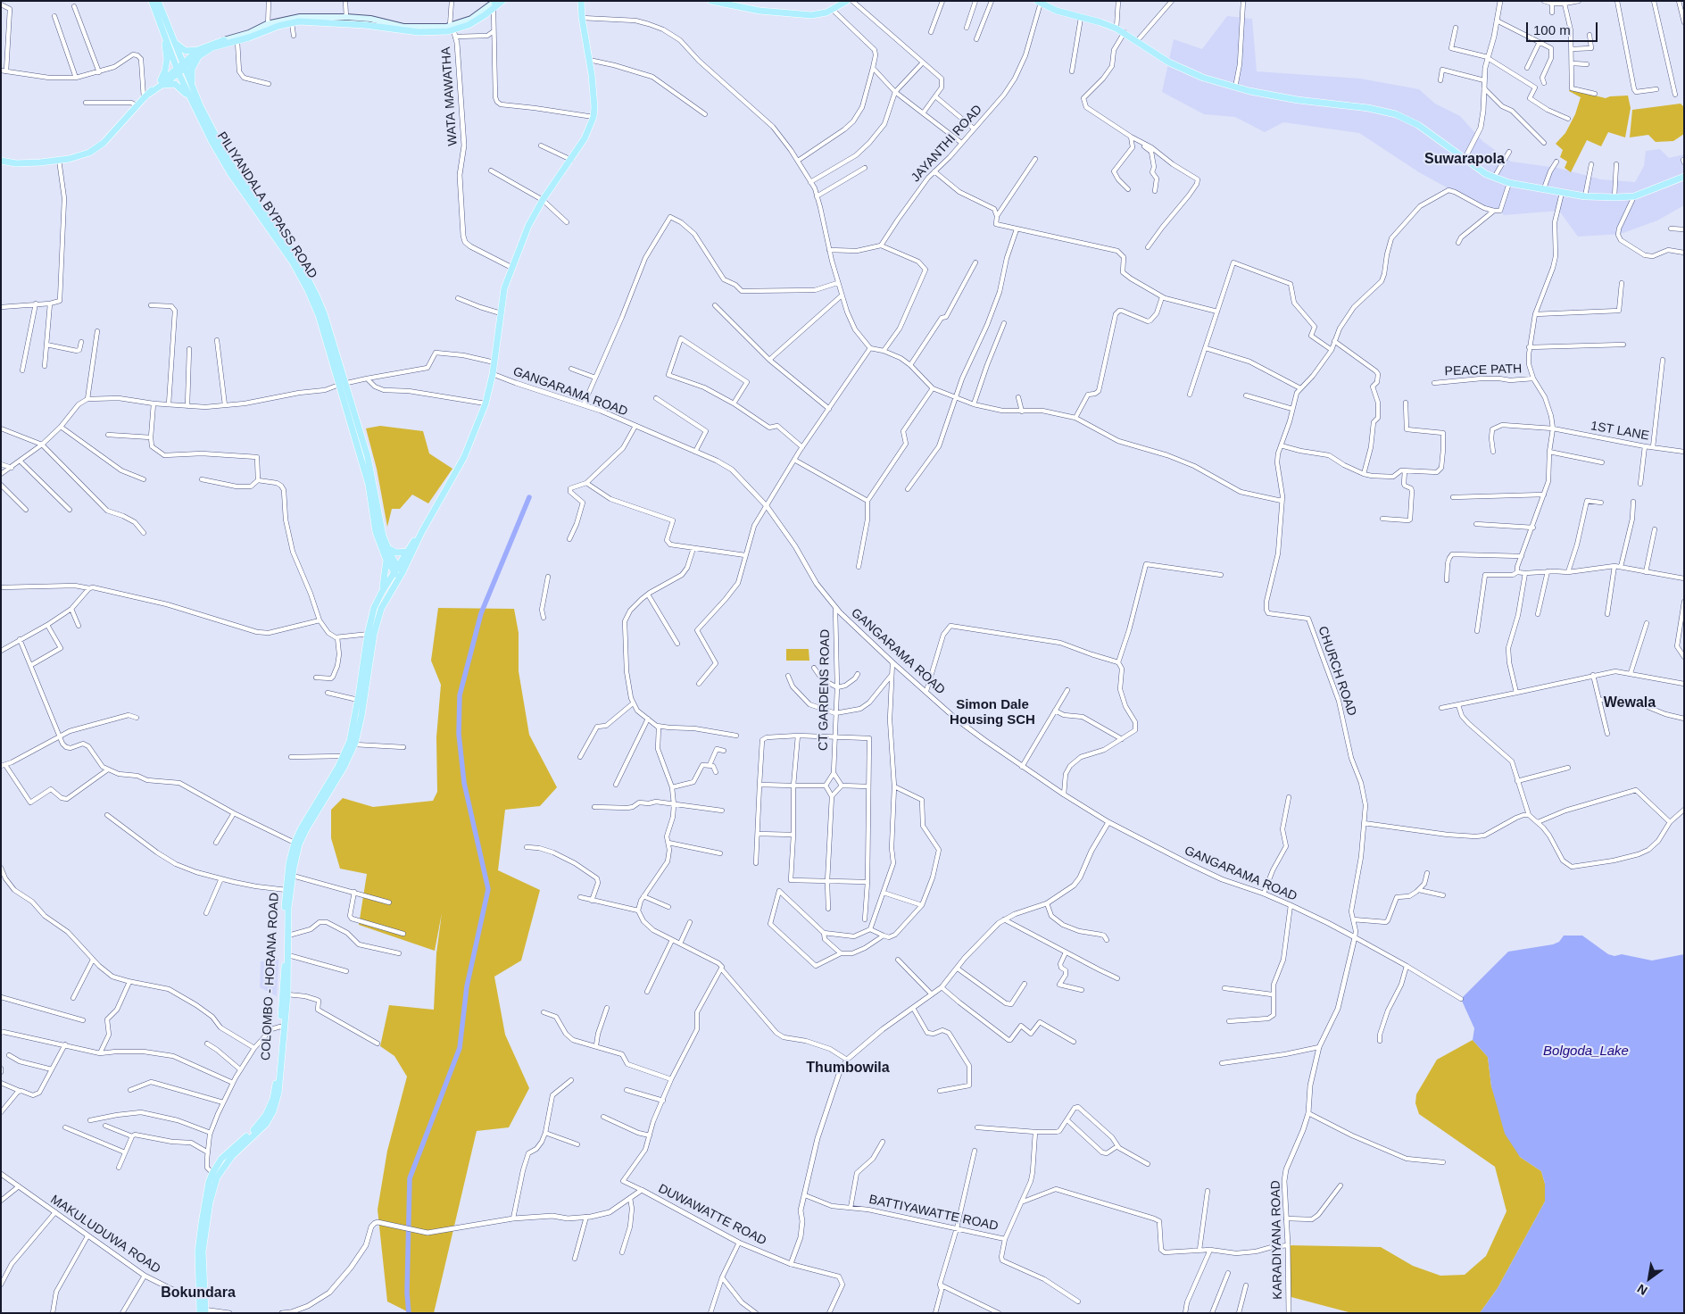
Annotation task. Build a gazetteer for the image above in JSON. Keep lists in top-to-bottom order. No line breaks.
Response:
{"streets":{"main road":["PILIYANDALA BYPASS ROAD","COLOMBO - HORANA ROAD"],"street":["WATA MAWATHA","JAYANTHI ROAD","PEACE PATH","GANGARAMA ROAD","1ST LANE","CHURCH ROAD","CT GARDENS ROAD","BATTIYAWATTE ROAD","DUWAWATTE ROAD","MAKULUDUWA ROAD","KARADIYANA ROAD"]},"crossings":[["GANGARAMA ROAD","CHURCH ROAD"],["GANGARAMA ROAD","CT GARDENS ROAD"],["GANGARAMA ROAD","KARADIYANA ROAD"],["CHURCH ROAD","KARADIYANA ROAD"],["COLOMBO - HORANA ROAD","MAKULUDUWA ROAD"]],"districts":["Suwarapola","Wewala","Simon Dale Housing SCH","Thumbowila","Bokundara"],"water":["Bolgoda_Lake"],"scale_bar":"100 m","north":"bottom left"}
